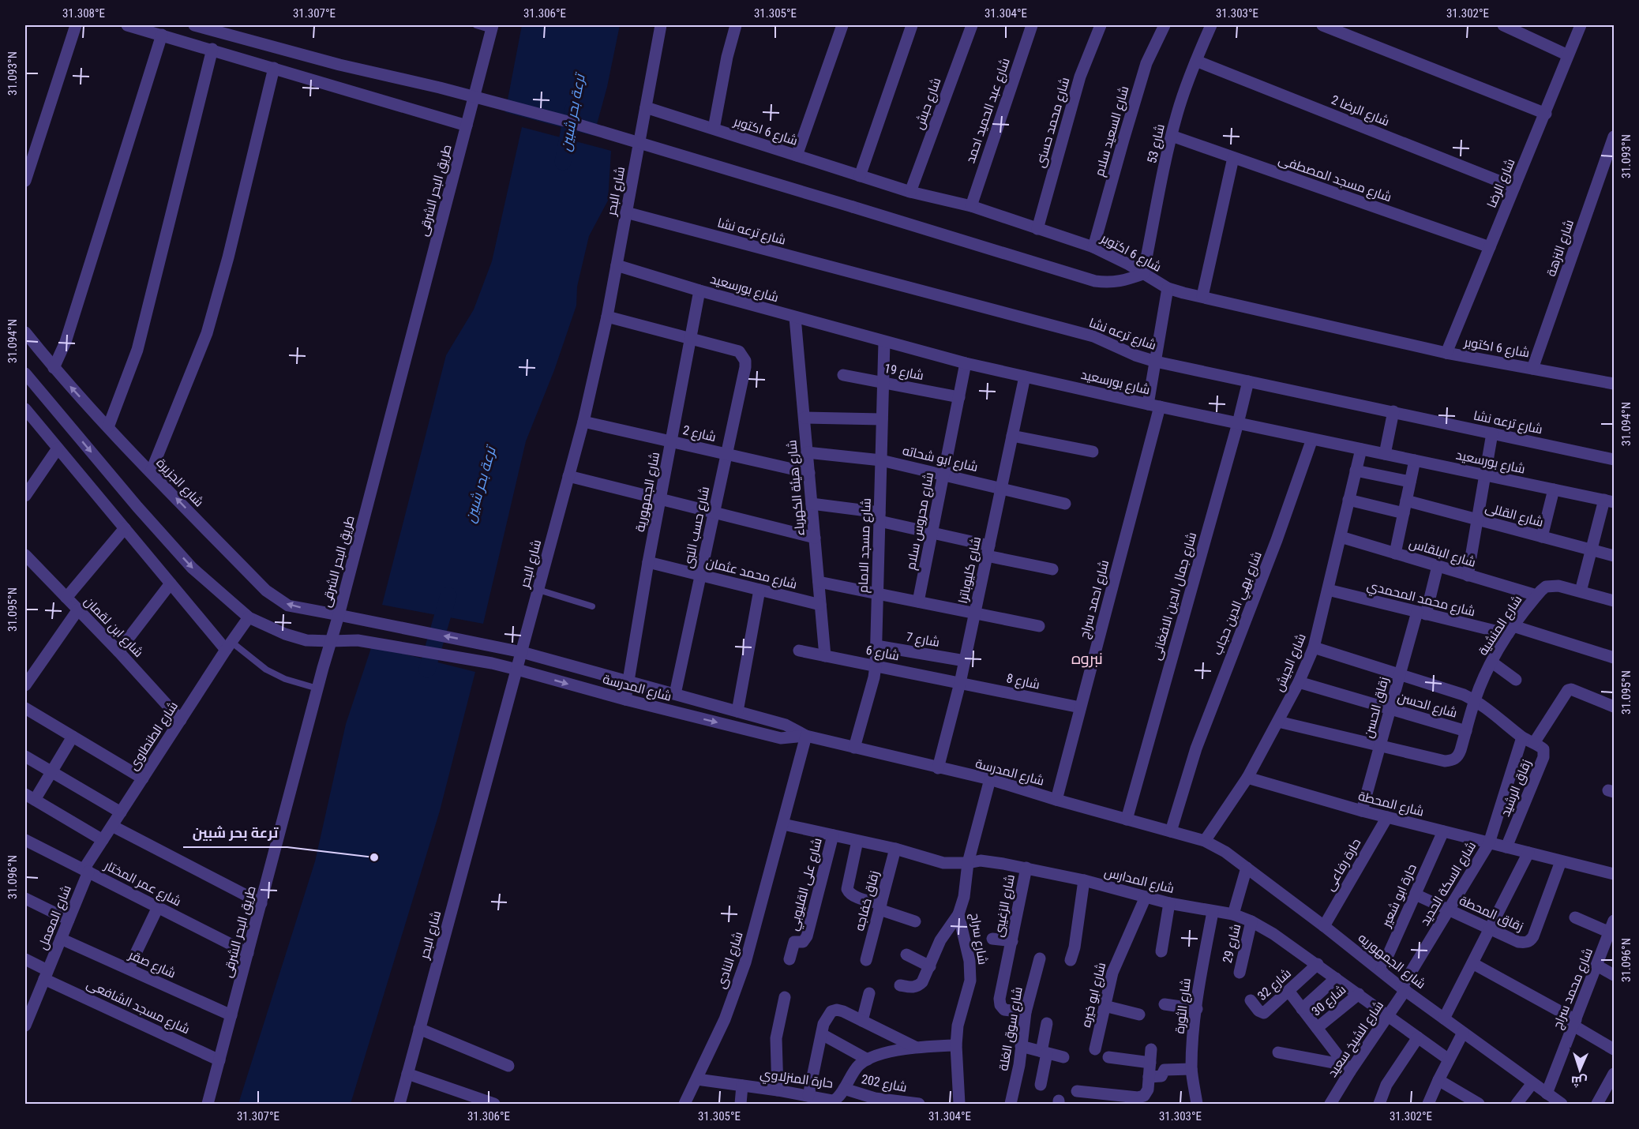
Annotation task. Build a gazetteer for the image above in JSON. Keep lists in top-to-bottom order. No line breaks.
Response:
{"streets":{"street":["شارع حبش","شارع عبد الحميد احمد","شارع الرضا 2","شارع محمد حسنى","شارع 6 اكتوبر","شارع السعيد سلام","شارع 53","شارع مسجد المصطفى","شارع الرضا","طريق البحر الشرقى","شارع البحر","شارع ترعه نشا","شارع النزهة","شارع بورسعيد","شارع 19","شارع 2","شارع ابو شحاته","شارع الجزيرة","شارع هيئة الكهرباء","شارع الجمهورية","شارع القللى","شارع محروس سلام","شارع حسب النبى","شارع مسجد الامام","شارع البلقاس","شارع كليوباترا","شارع محمد عثمان","شارع جمال الدين الافغانى","شارع محمد المحمدي","شارع احمد سراج","شارع بهي الدين حجاب","شارع المنشية","شارع ابن لقمان","شارع 7","شارع 6","شارع الجيش","شارع 8","شارع المدرسة","شارع الحسن","زقاق الحسن","شارع الطنطاوى","زقاق الرشيد","شارع المحطة","حارة رفاعى","شارع المدارس","شارع عمر المختار","شارع السكة الحديد","شارع على القليوبي","حارة ابو شعير","زقاق خفاجه","شارع الزغيبى","زقاق المحطة","شارع المعمل","شارع سراج","شارع 29","شارع النادى","شارع الجمهوريه","شارع صقر","شارع 32","شارع محمد سراج","شارع ابو خيره","شارع 30","شارع الثورة","شارع مسجد الشافعى","شارع سوق الغلة","شارع الشيخ سعيد","حارة المنزلاوي","شارع 202"]},"crossings":[["شارع حبش","شارع 6 اكتوبر"],["شارع عبد الحميد احمد","شارع 6 اكتوبر"],["شارع الرضا 2","شارع 53"],["شارع الرضا 2","شارع الرضا"],["شارع محمد حسنى","شارع 6 اكتوبر"],["شارع 6 اكتوبر","شارع السعيد سلام"],["شارع 6 اكتوبر","شارع 53"],["شارع 6 اكتوبر","شارع الرضا"],["شارع 6 اكتوبر","شارع البحر"],["شارع 6 اكتوبر","شارع النزهة"],["شارع 6 اكتوبر","شارع احمد سراج"],["شارع 53","شارع مسجد المصطفى"],["شارع مسجد المصطفى","شارع الرضا"],["طريق البحر الشرقى","شارع الجزيرة"],["طريق البحر الشرقى","شارع المدرسة"],["طريق البحر الشرقى","شارع عمر المختار"],["طريق البحر الشرقى","شارع صقر"],["طريق البحر الشرقى","شارع مسجد الشافعى"],["شارع البحر","شارع ترعه نشا"],["شارع البحر","شارع بورسعيد"],["شارع البحر","شارع 2"],["شارع البحر","شارع المدرسة"],["شارع ترعه نشا","شارع جمال الدين الافغانى"],["شارع ترعه نشا","شارع احمد سراج"],["شارع بورسعيد","شارع هيئة الكهرباء"],["شارع بورسعيد","شارع الجمهورية"],["شارع بورسعيد","شارع محروس سلام"],["شارع بورسعيد","شارع مسجد الامام"],["شارع بورسعيد","شارع كليوباترا"],["شارع بورسعيد","شارع جمال الدين الافغانى"],["شارع بورسعيد","شارع احمد سراج"],["شارع بورسعيد","شارع بهي الدين حجاب"],["شارع بورسعيد","شارع الجيش"],["شارع 19","شارع محروس سلام"],["شارع 19","شارع مسجد الامام"],["شارع 2","شارع هيئة الكهرباء"],["شارع 2","شارع الجمهورية"],["شارع 2","شارع حسب النبى"],["شارع ابو شحاته","شارع هيئة الكهرباء"],["شارع ابو شحاته","شارع محروس سلام"],["شارع ابو شحاته","شارع مسجد الامام"],["شارع ابو شحاته","شارع كليوباترا"],["شارع الجزيرة","شارع المدرسة"],["شارع هيئة الكهرباء","شارع محمد عثمان"],["شارع هيئة الكهرباء","شارع 6"],["شارع الجمهورية","شارع حسب النبى"],["شارع الجمهورية","شارع محمد عثمان"],["شارع الجمهورية","شارع المدرسة"],["شارع حسب النبى","شارع محمد عثمان"],["شارع حسب النبى","شارع المدرسة"],["شارع مسجد الامام","شارع 7"],["شارع مسجد الامام","شارع 6"],["شارع مسجد الامام","شارع المدرسة"],["شارع البلقاس","شارع المنشية"],["شارع البلقاس","شارع الجيش"],["شارع البلقاس","زقاق الحسن"],["شارع كليوباترا","شارع 7"],["شارع كليوباترا","شارع 6"],["شارع كليوباترا","شارع 8"],["شارع كليوباترا","شارع المدرسة"],["شارع جمال الدين الافغانى","شارع المدرسة"],["شارع محمد المحمدي","شارع المنشية"],["شارع محمد المحمدي","شارع الجيش"],["شارع محمد المحمدي","زقاق الحسن"],["شارع احمد سراج","شارع 8"],["شارع احمد سراج","شارع المدرسة"],["شارع بهي الدين حجاب","شارع المدرسة"],["شارع المنشية","شارع الحسن"],["شارع المنشية","زقاق الحسن"],["شارع ابن لقمان","شارع الطنطاوى"],["شارع 6","شارع 8"],["شارع الجيش","شارع المدرسة"],["شارع الجيش","شارع الحسن"],["شارع الجيش","شارع المحطة"],["شارع الجيش","شارع الجمهوريه"],["شارع المدرسة","شارع سراج"],["شارع المدرسة","شارع النادى"],["شارع المدرسة","شارع الجمهوريه"],["شارع الحسن","زقاق الحسن"],["زقاق الحسن","شارع المحطة"],["شارع الطنطاوى","شارع عمر المختار"],["شارع الطنطاوى","شارع المعمل"],["زقاق الرشيد","شارع المحطة"],["شارع المحطة","حارة رفاعى"],["شارع المحطة","شارع السكة الحديد"],["شارع المحطة","حارة ابو شعير"],["شارع المحطة","زقاق المحطة"],["حارة رفاعى","شارع الجمهوريه"],["شارع المدارس","شارع على القليوبي"],["شارع المدارس","زقاق خفاجه"],["شارع المدارس","شارع الزغيبى"],["شارع المدارس","شارع سراج"],["شارع المدارس","شارع 29"],["شارع المدارس","شارع النادى"],["شارع المدارس","شارع 32"],["شارع المدارس","شارع ابو خيره"],["شارع المدارس","شارع 30"],["شارع المدارس","شارع الثورة"],["شارع المدارس","شارع الشيخ سعيد"],["شارع عمر المختار","شارع المعمل"],["شارع السكة الحديد","زقاق المحطة"],["شارع السكة الحديد","شارع الجمهوريه"],["شارع السكة الحديد","شارع الشيخ سعيد"],["حارة ابو شعير","زقاق المحطة"],["حارة ابو شعير","شارع الجمهوريه"],["شارع الزغيبى","شارع سوق الغلة"],["شارع المعمل","شارع صقر"],["شارع المعمل","شارع مسجد الشافعى"],["شارع النادى","حارة المنزلاوي"],["شارع الجمهوريه","شارع محمد سراج"],["شارع الجمهوريه","شارع الشيخ سعيد"],["حارة المنزلاوي","شارع 202"]],"districts":["نبروه"],"water":["ترعة بحر شبين"],"places":["ترعة بحر شبين"],"north":"bottom","coordinates":["31.308°E","31.307°E","31.306°E","31.305°E","31.304°E","31.303°E","31.302°E","31.093°N","31.094°N","31.095°N","31.096°N"]}
